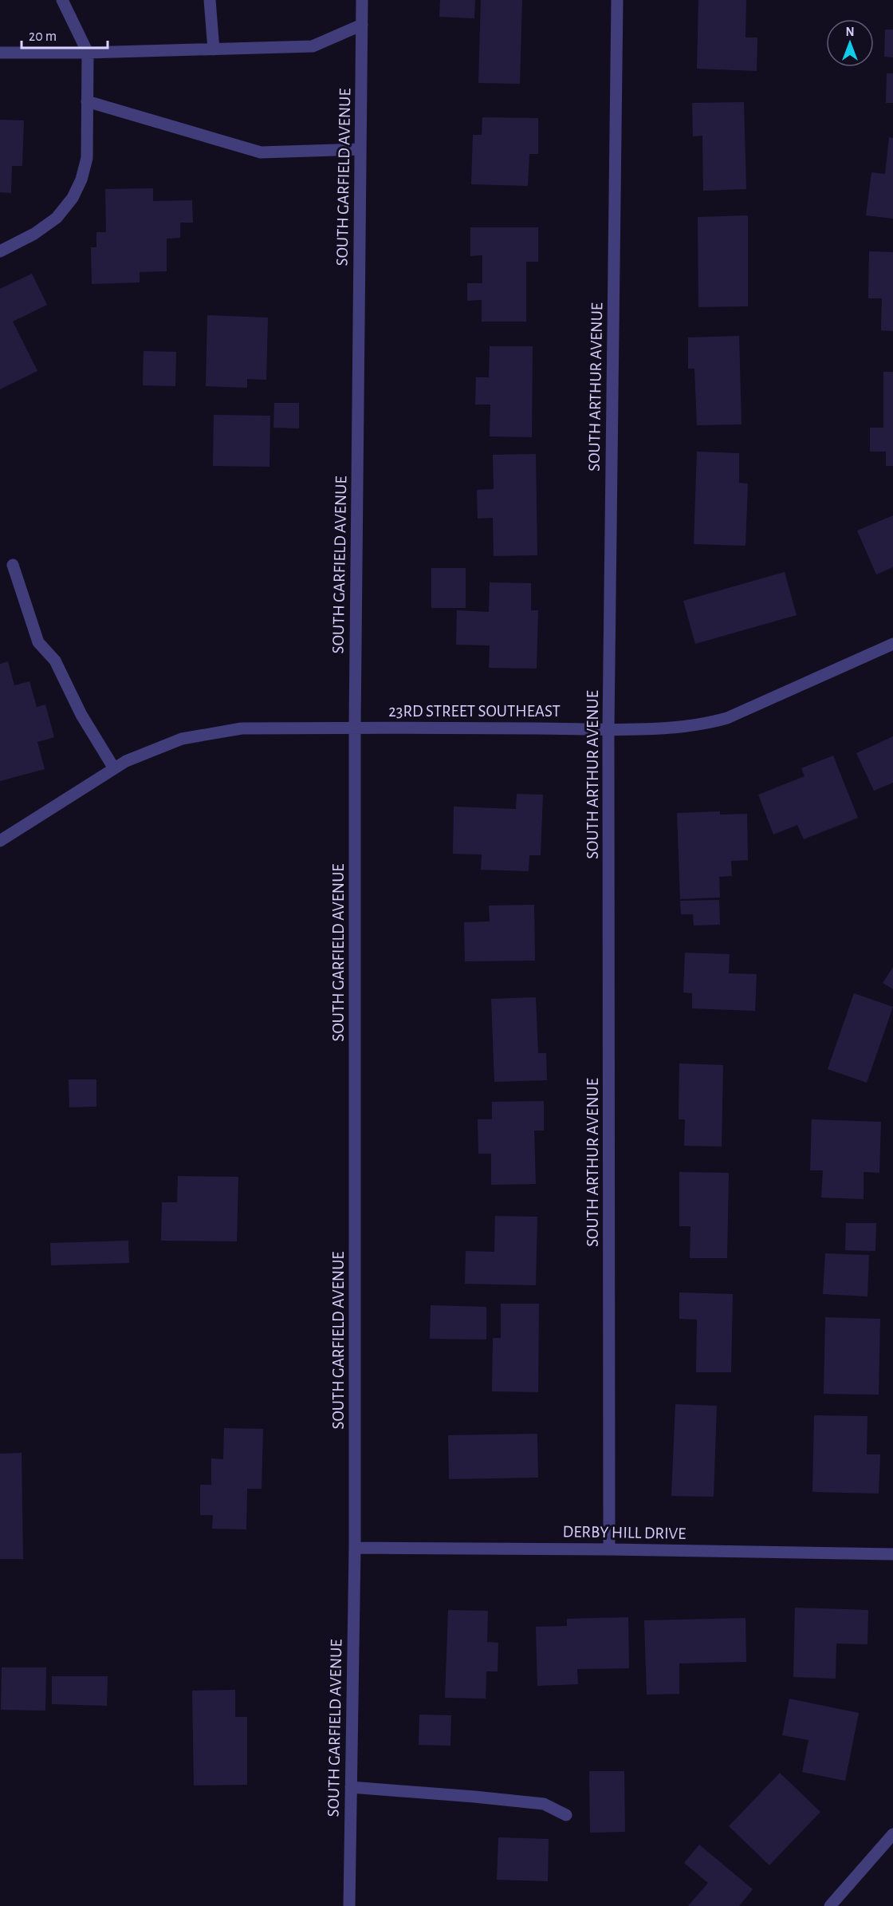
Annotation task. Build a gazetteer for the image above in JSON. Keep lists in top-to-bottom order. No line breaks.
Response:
{"streets":{"street":["SOUTH GARFIELD AVENUE","SOUTH ARTHUR AVENUE","23RD STREET SOUTHEAST","DERBY HILL DRIVE"]},"crossings":[["SOUTH GARFIELD AVENUE","23RD STREET SOUTHEAST"],["SOUTH GARFIELD AVENUE","DERBY HILL DRIVE"],["SOUTH ARTHUR AVENUE","23RD STREET SOUTHEAST"],["SOUTH ARTHUR AVENUE","DERBY HILL DRIVE"]],"scale_bar":"20 m","north":"top"}
